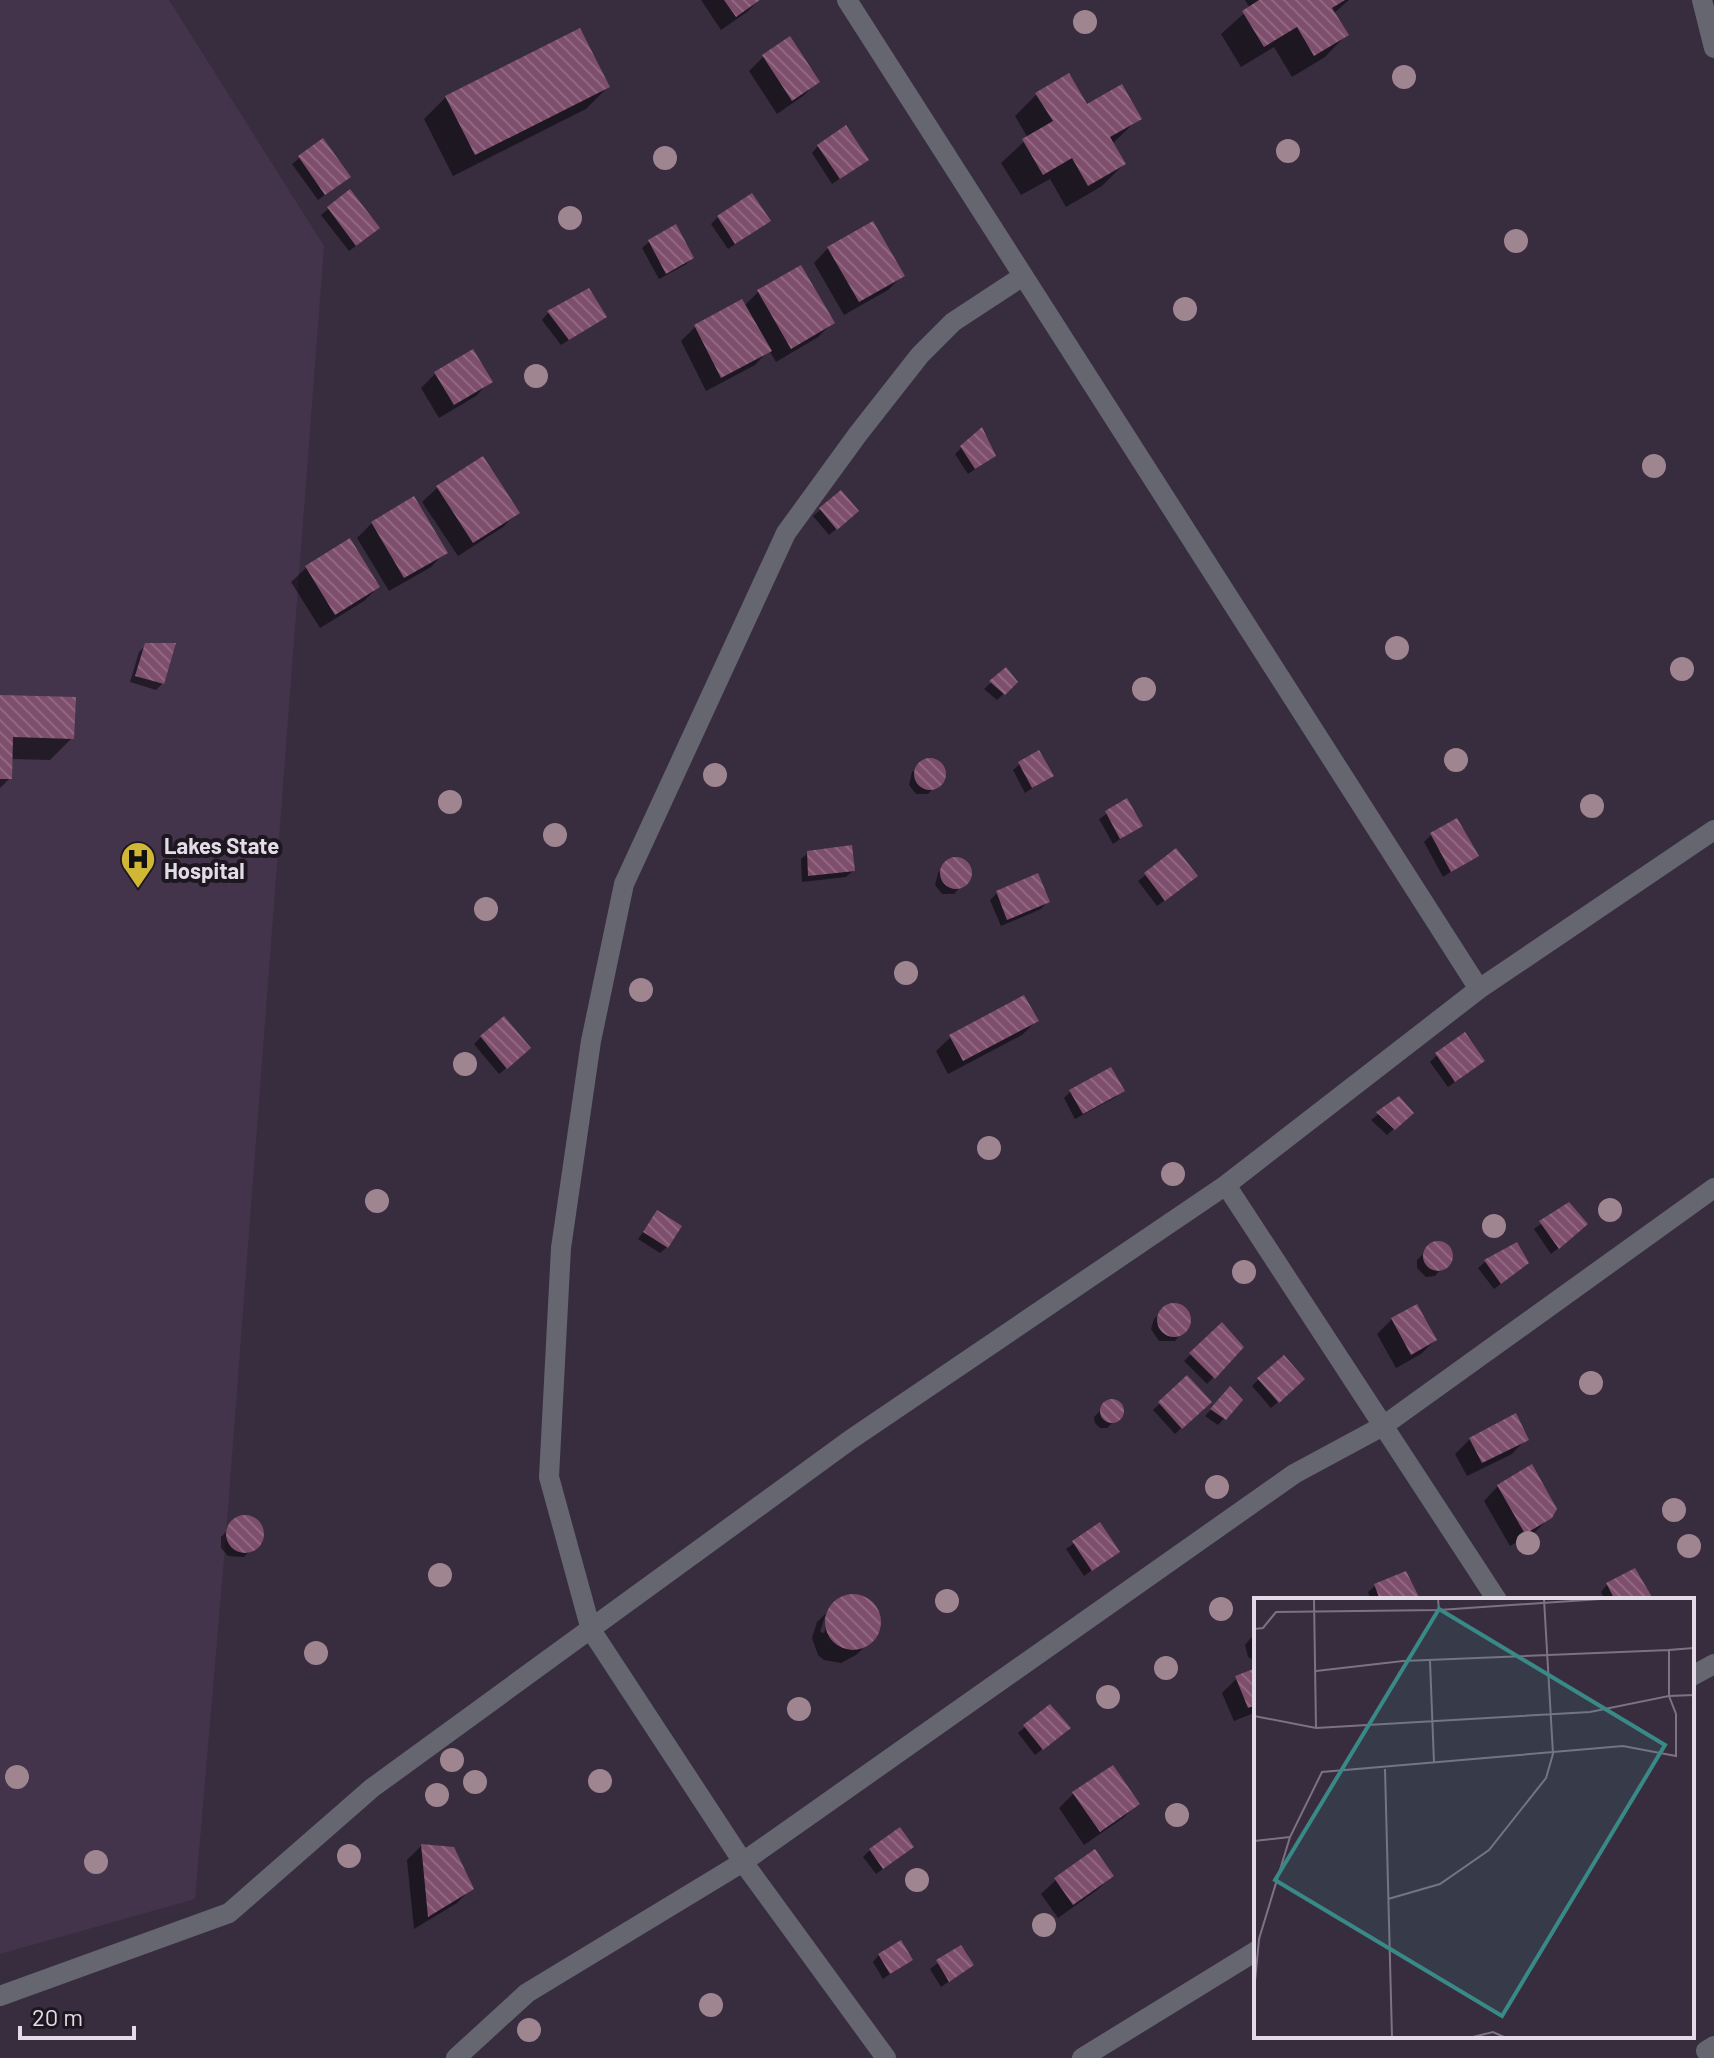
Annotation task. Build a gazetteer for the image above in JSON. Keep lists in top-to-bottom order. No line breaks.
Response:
{"places":{"hospital":["Lakes State Hospital"]},"scale_bar":"20 m"}
